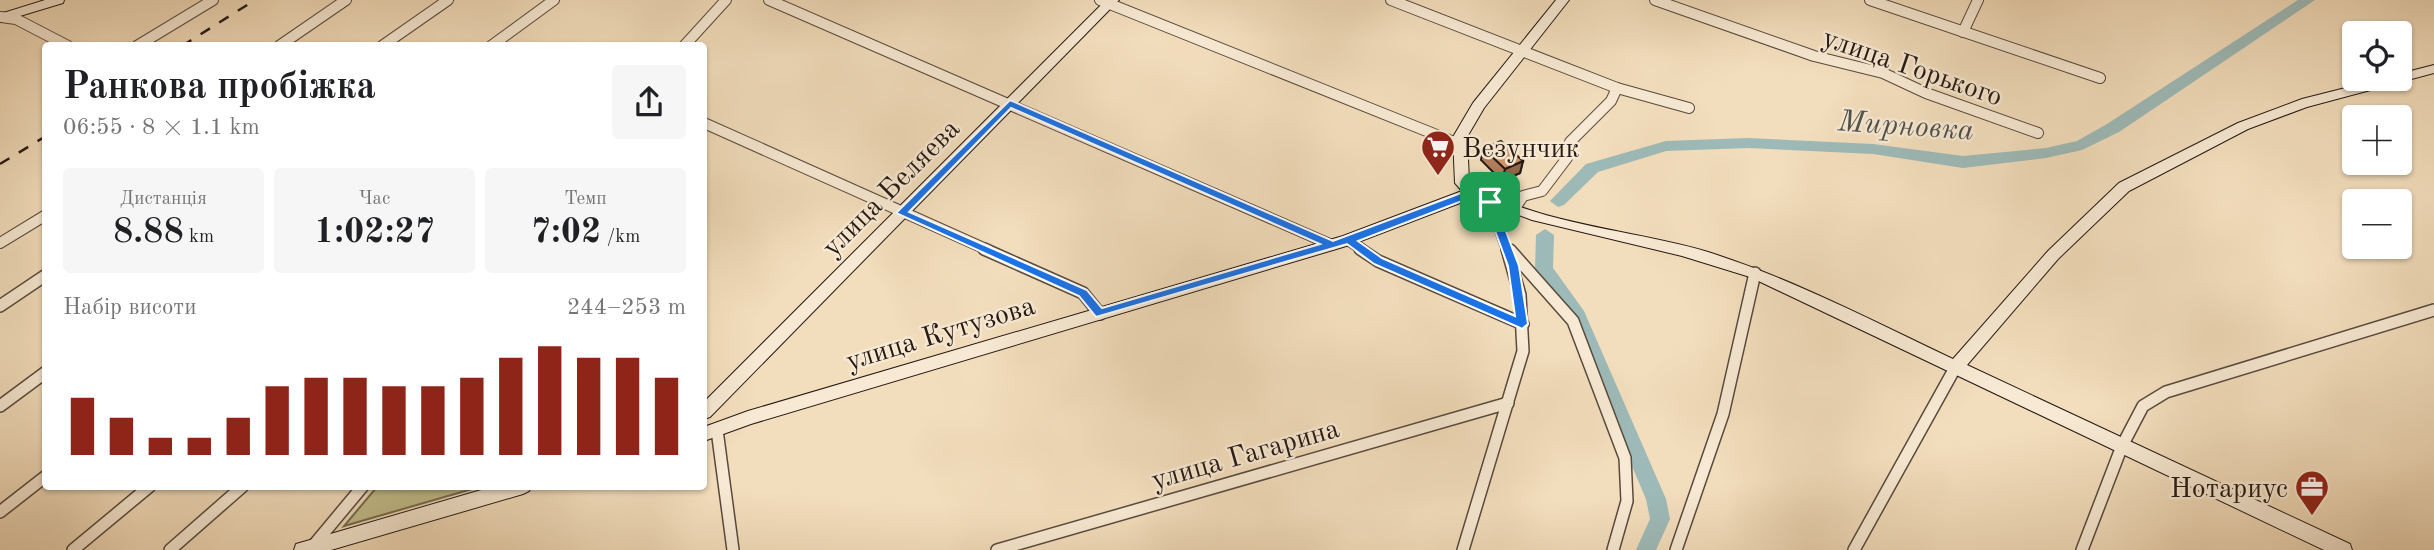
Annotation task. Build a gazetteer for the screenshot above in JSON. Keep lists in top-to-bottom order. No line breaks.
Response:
{"streets":{"main road":["улица Беляева","улица Кутузова"],"street":["улица Горького","улица Гагарина"]},"water":["Мирновка"],"places":{"supermarket":["Везунчик"],"office":["Нотариус"]},"page":{"map_buttons":["+","−"],"heading":["Ранкова пробіжка","06:55 · 8 × 1.1 km"],"stats":[["Дистанція","8.88 km"],["Час","1:02:27"],["Темп","7:02 /km"]],"chart":["Набір висоти","244–253 m"]}}
